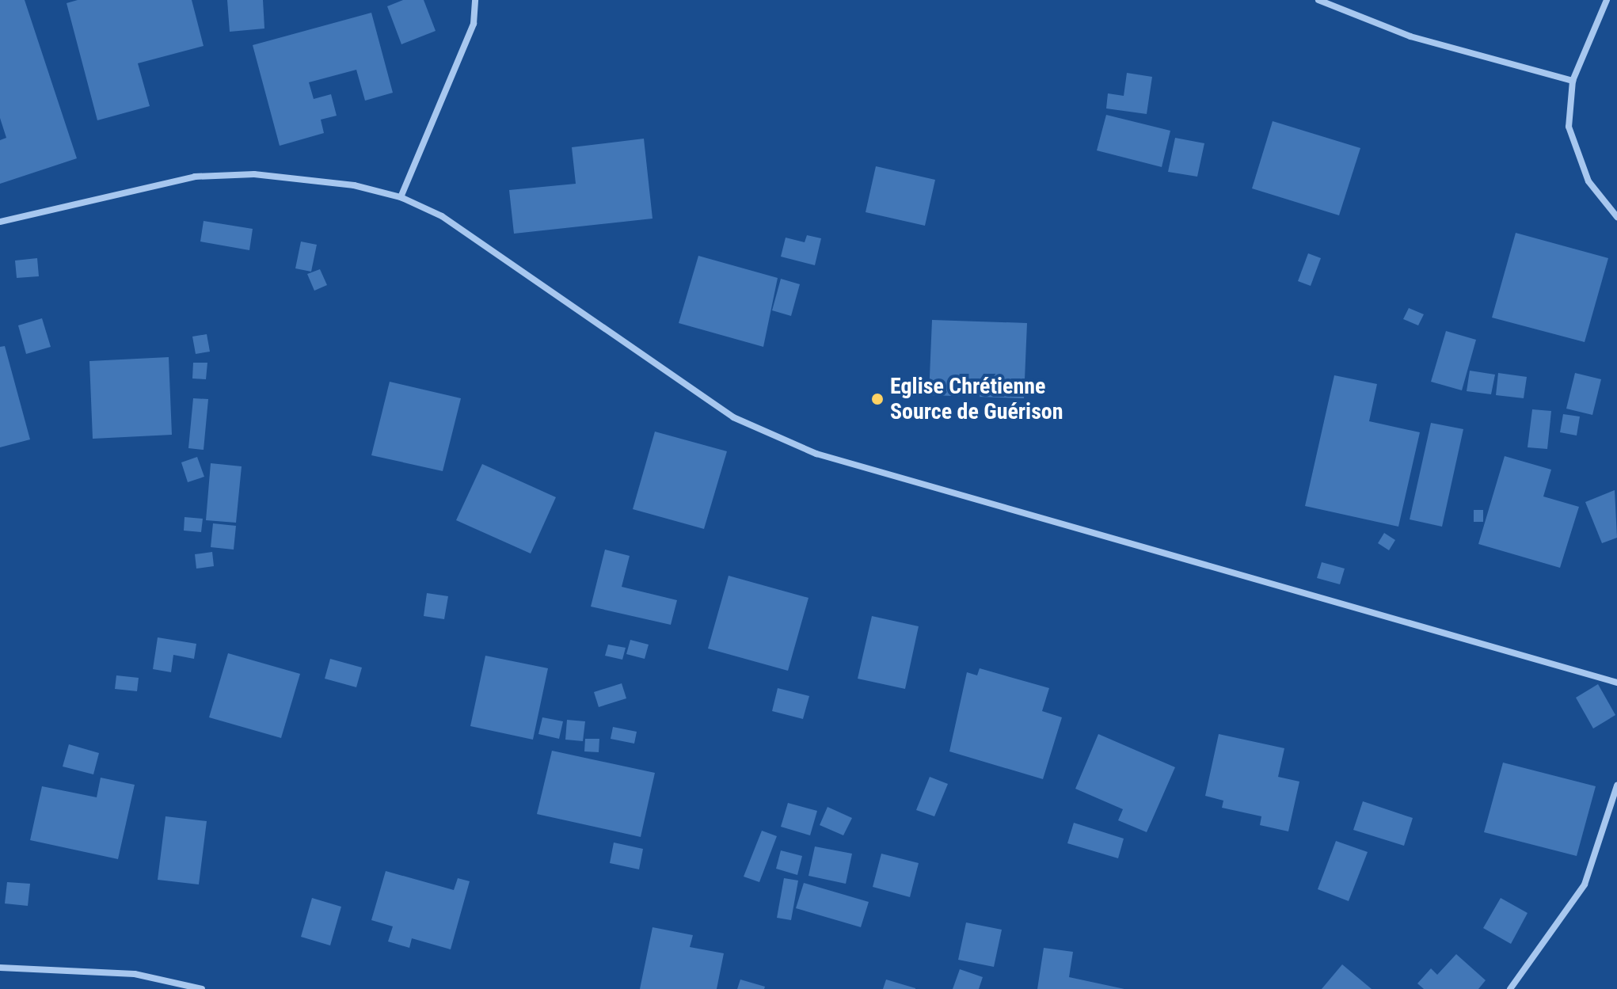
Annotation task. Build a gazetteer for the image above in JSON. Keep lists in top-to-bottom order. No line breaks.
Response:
{"places":["Eglise Chrétienne Source de Guérison"]}
